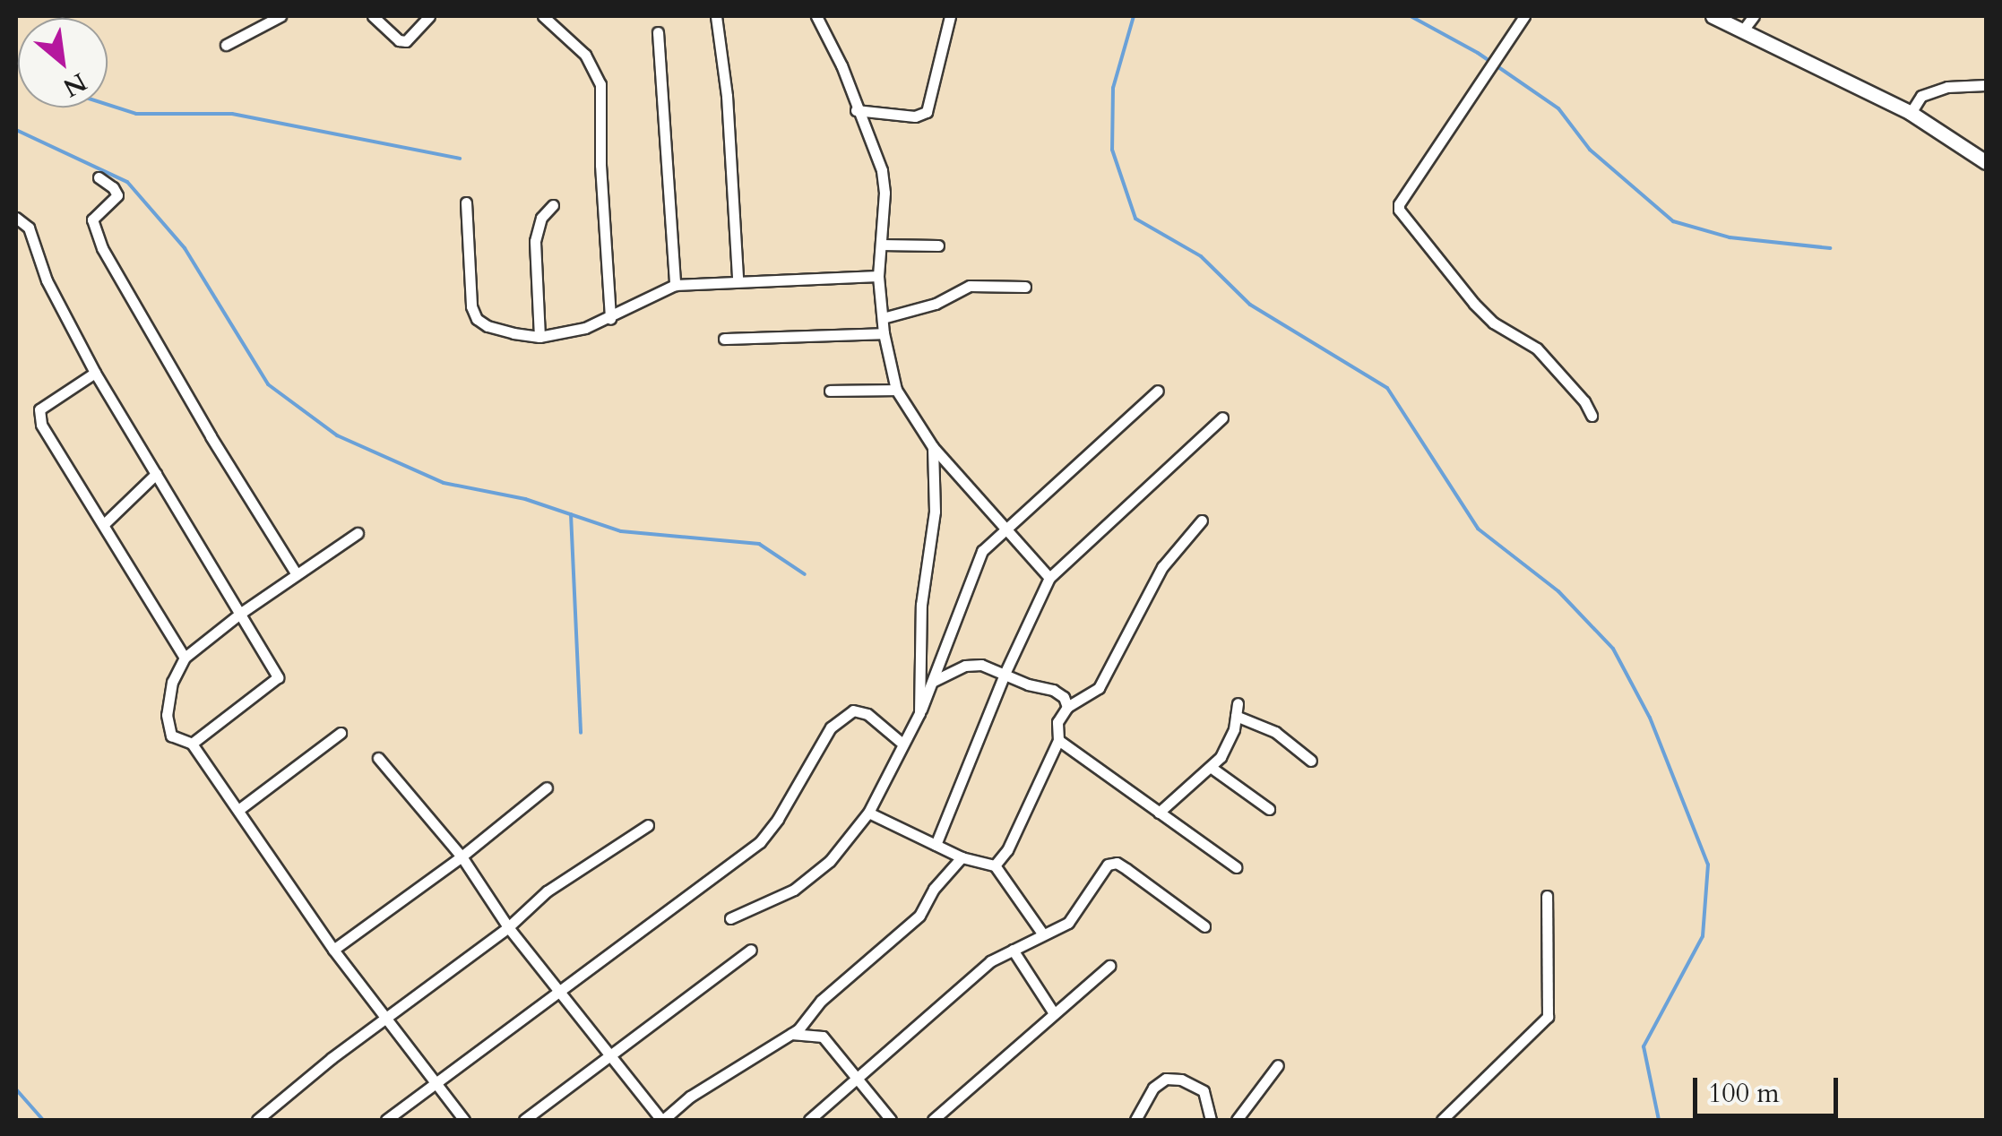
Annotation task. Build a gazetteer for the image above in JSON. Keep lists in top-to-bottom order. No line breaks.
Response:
{"scale_bar":"100 m","north":"bottom right"}
